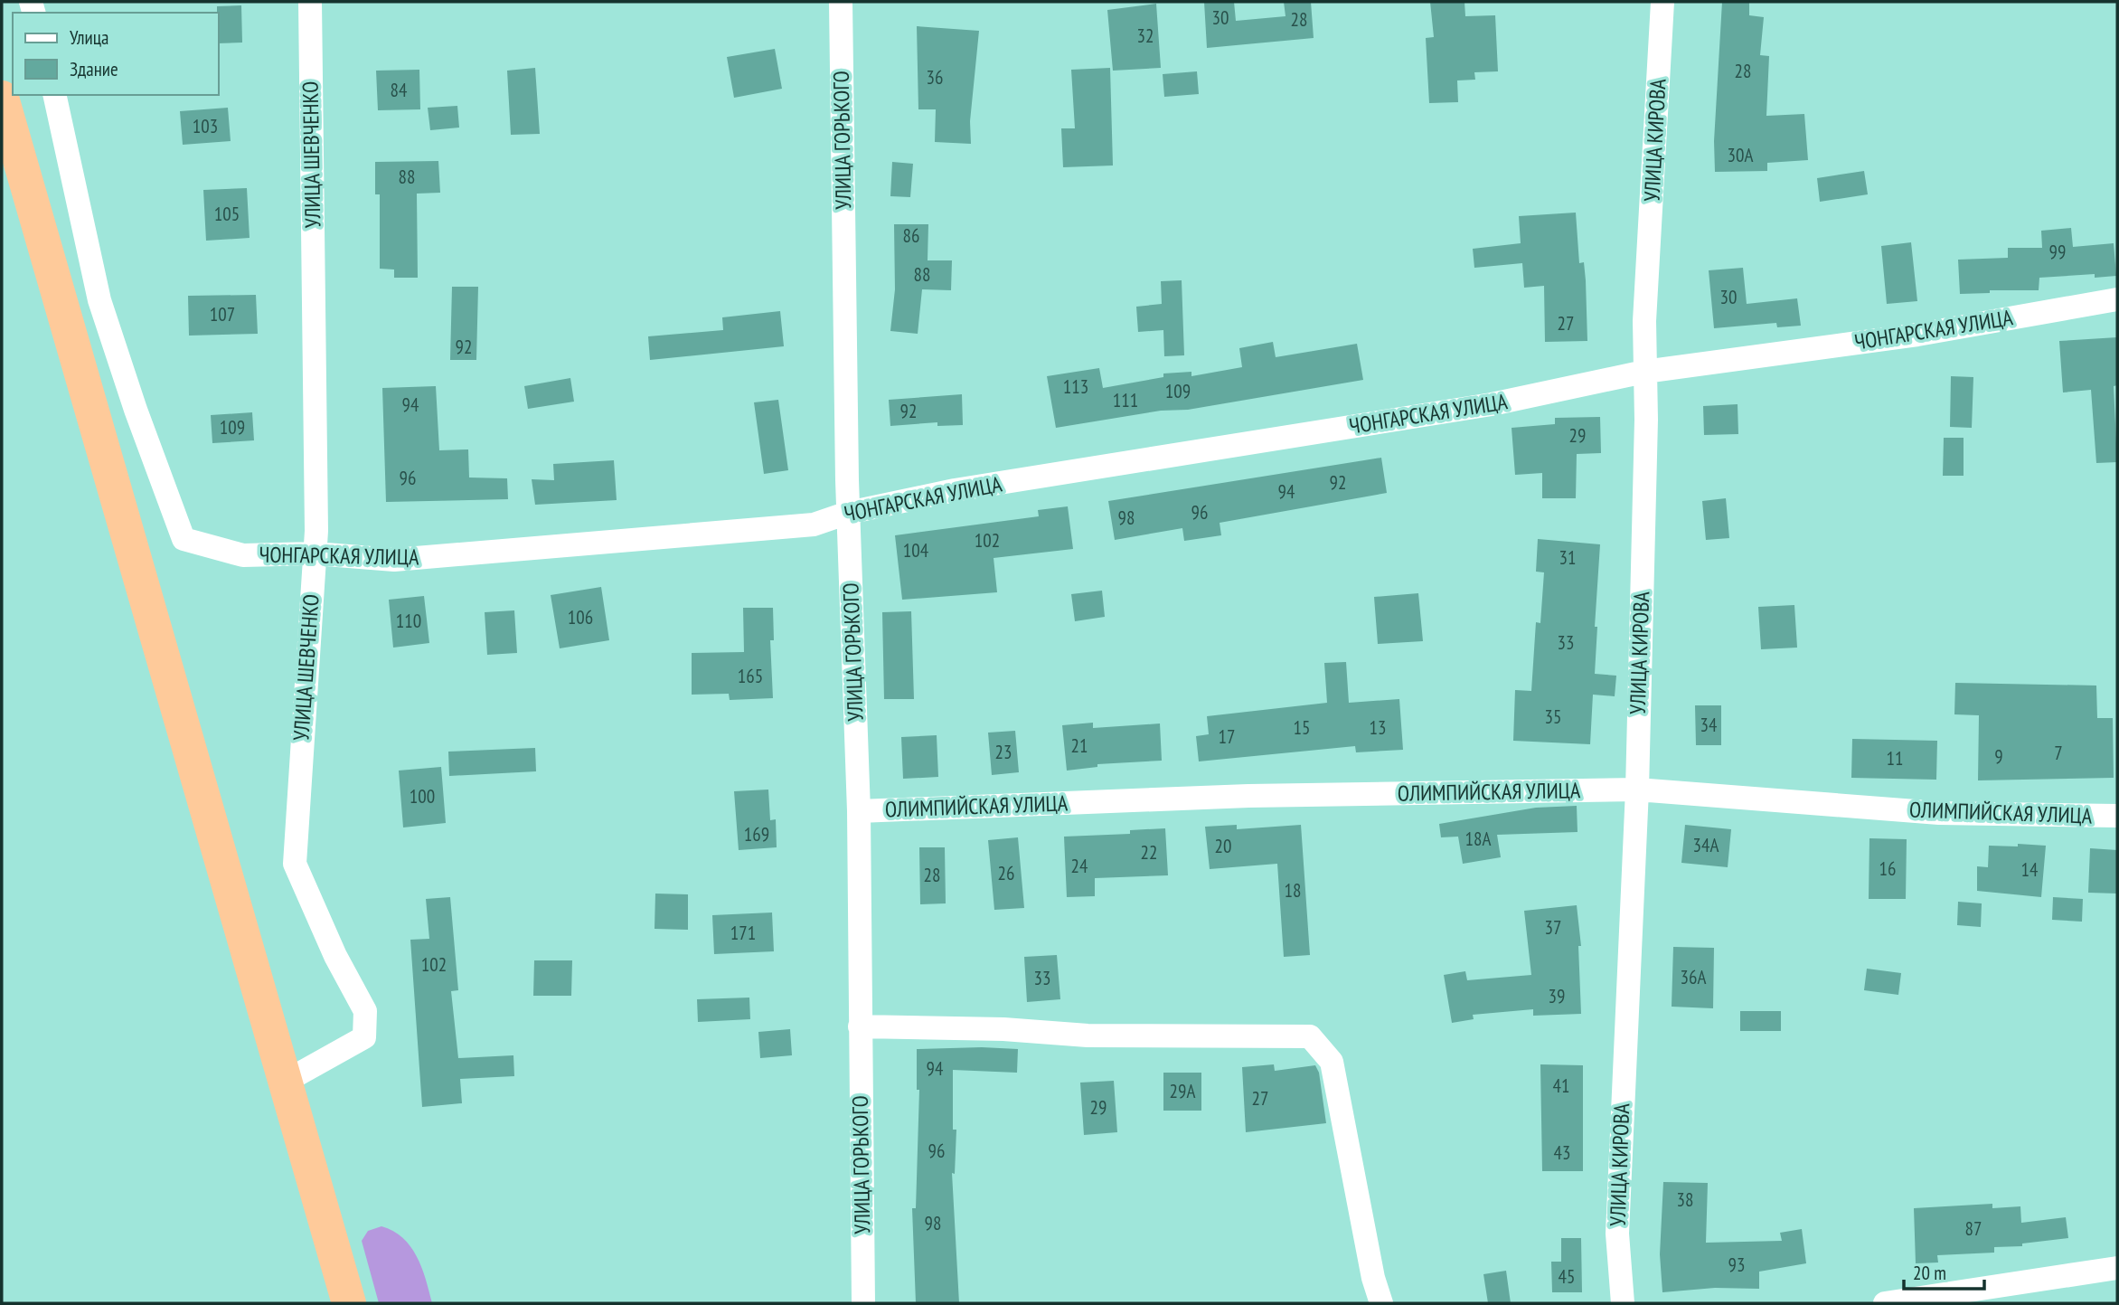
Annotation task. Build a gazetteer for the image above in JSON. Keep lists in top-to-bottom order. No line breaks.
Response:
{"streets":{"street":["УЛИЦА ГОРЬКОГО","УЛИЦА КИРОВА","УЛИЦА ШЕВЧЕНКО","ЧОНГАРСКАЯ УЛИЦА","ОЛИМПИЙСКАЯ УЛИЦА"]},"crossings":[["УЛИЦА ГОРЬКОГО","ЧОНГАРСКАЯ УЛИЦА"],["УЛИЦА ГОРЬКОГО","ОЛИМПИЙСКАЯ УЛИЦА"],["УЛИЦА КИРОВА","ЧОНГАРСКАЯ УЛИЦА"],["УЛИЦА КИРОВА","ОЛИМПИЙСКАЯ УЛИЦА"],["УЛИЦА ШЕВЧЕНКО","ЧОНГАРСКАЯ УЛИЦА"]],"house_numbers":["30","28","32","28","36","84","103","30А","88","105","86","99","88","30","107","27","92","113","109","111","94","92","109","29","96","92","94","96","98","102","104","31","106","110","33","165","35","34","15","13","17","21","23","7","9","11","100","169","18А","34А","20","22","24","16","14","26","28","18","37","171","102","36А","33","39","94","41","29А","27","29","96","43","38","98","87","93","45"],"legend":["Улица","Здание"],"scale_bar":"20 m"}
